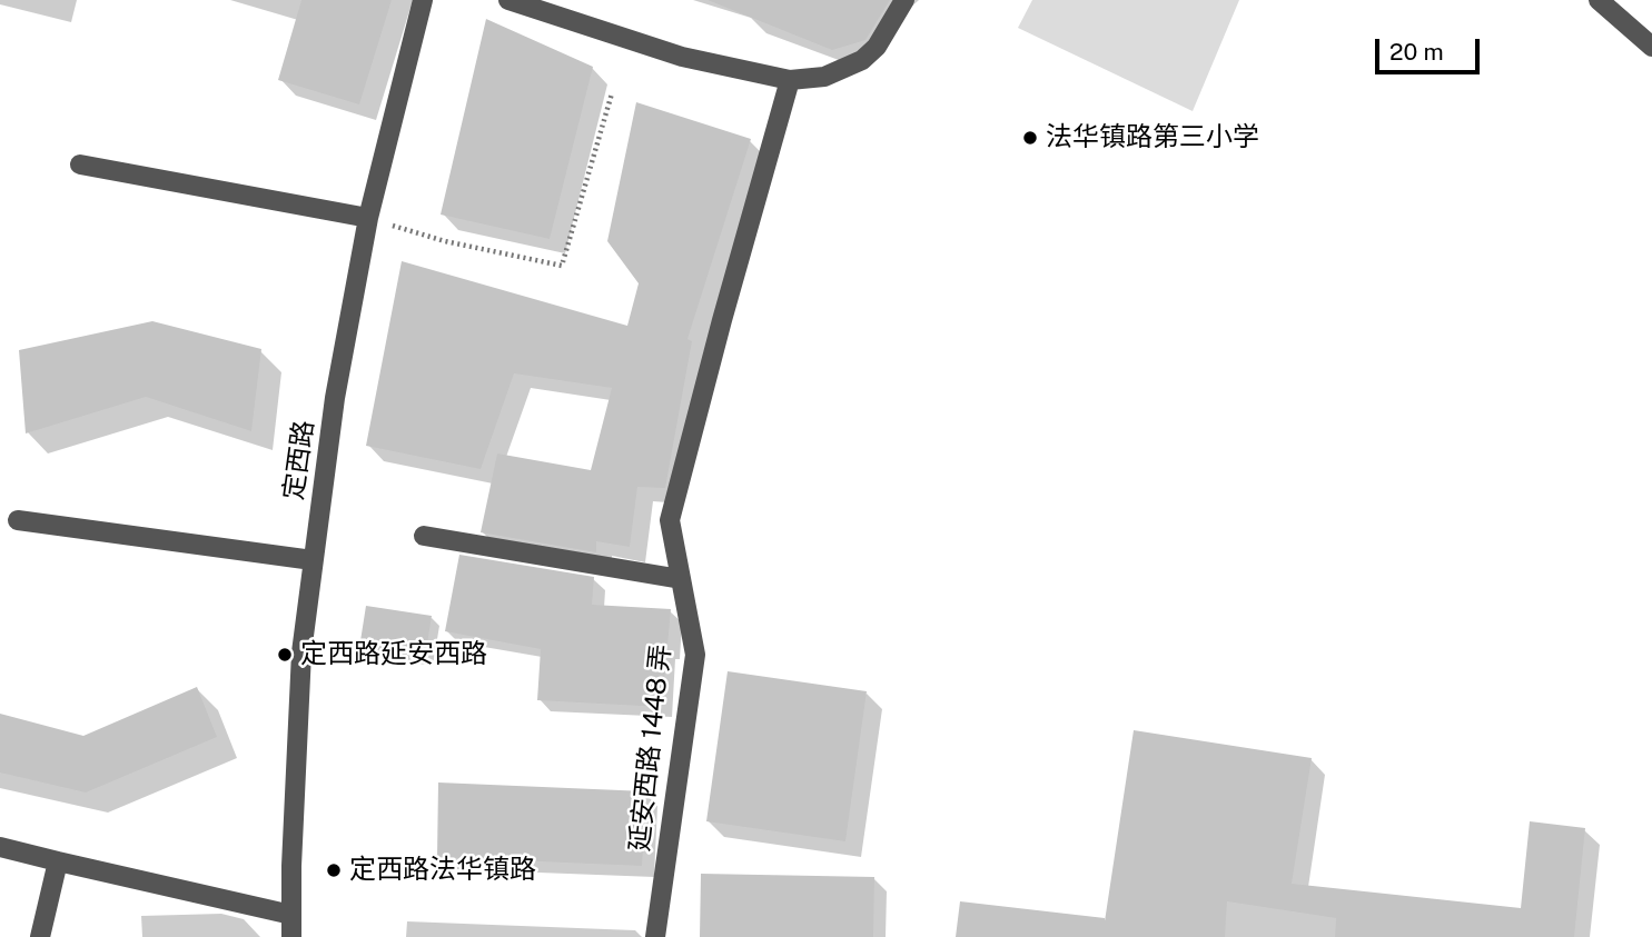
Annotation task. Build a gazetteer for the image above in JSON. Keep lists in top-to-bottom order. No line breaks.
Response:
{"streets":{"street":["定西路","延安西路 1448 弄"]},"places":["法华镇路第三小学","定西路延安西路","定西路法华镇路"],"scale_bar":"20 m"}
